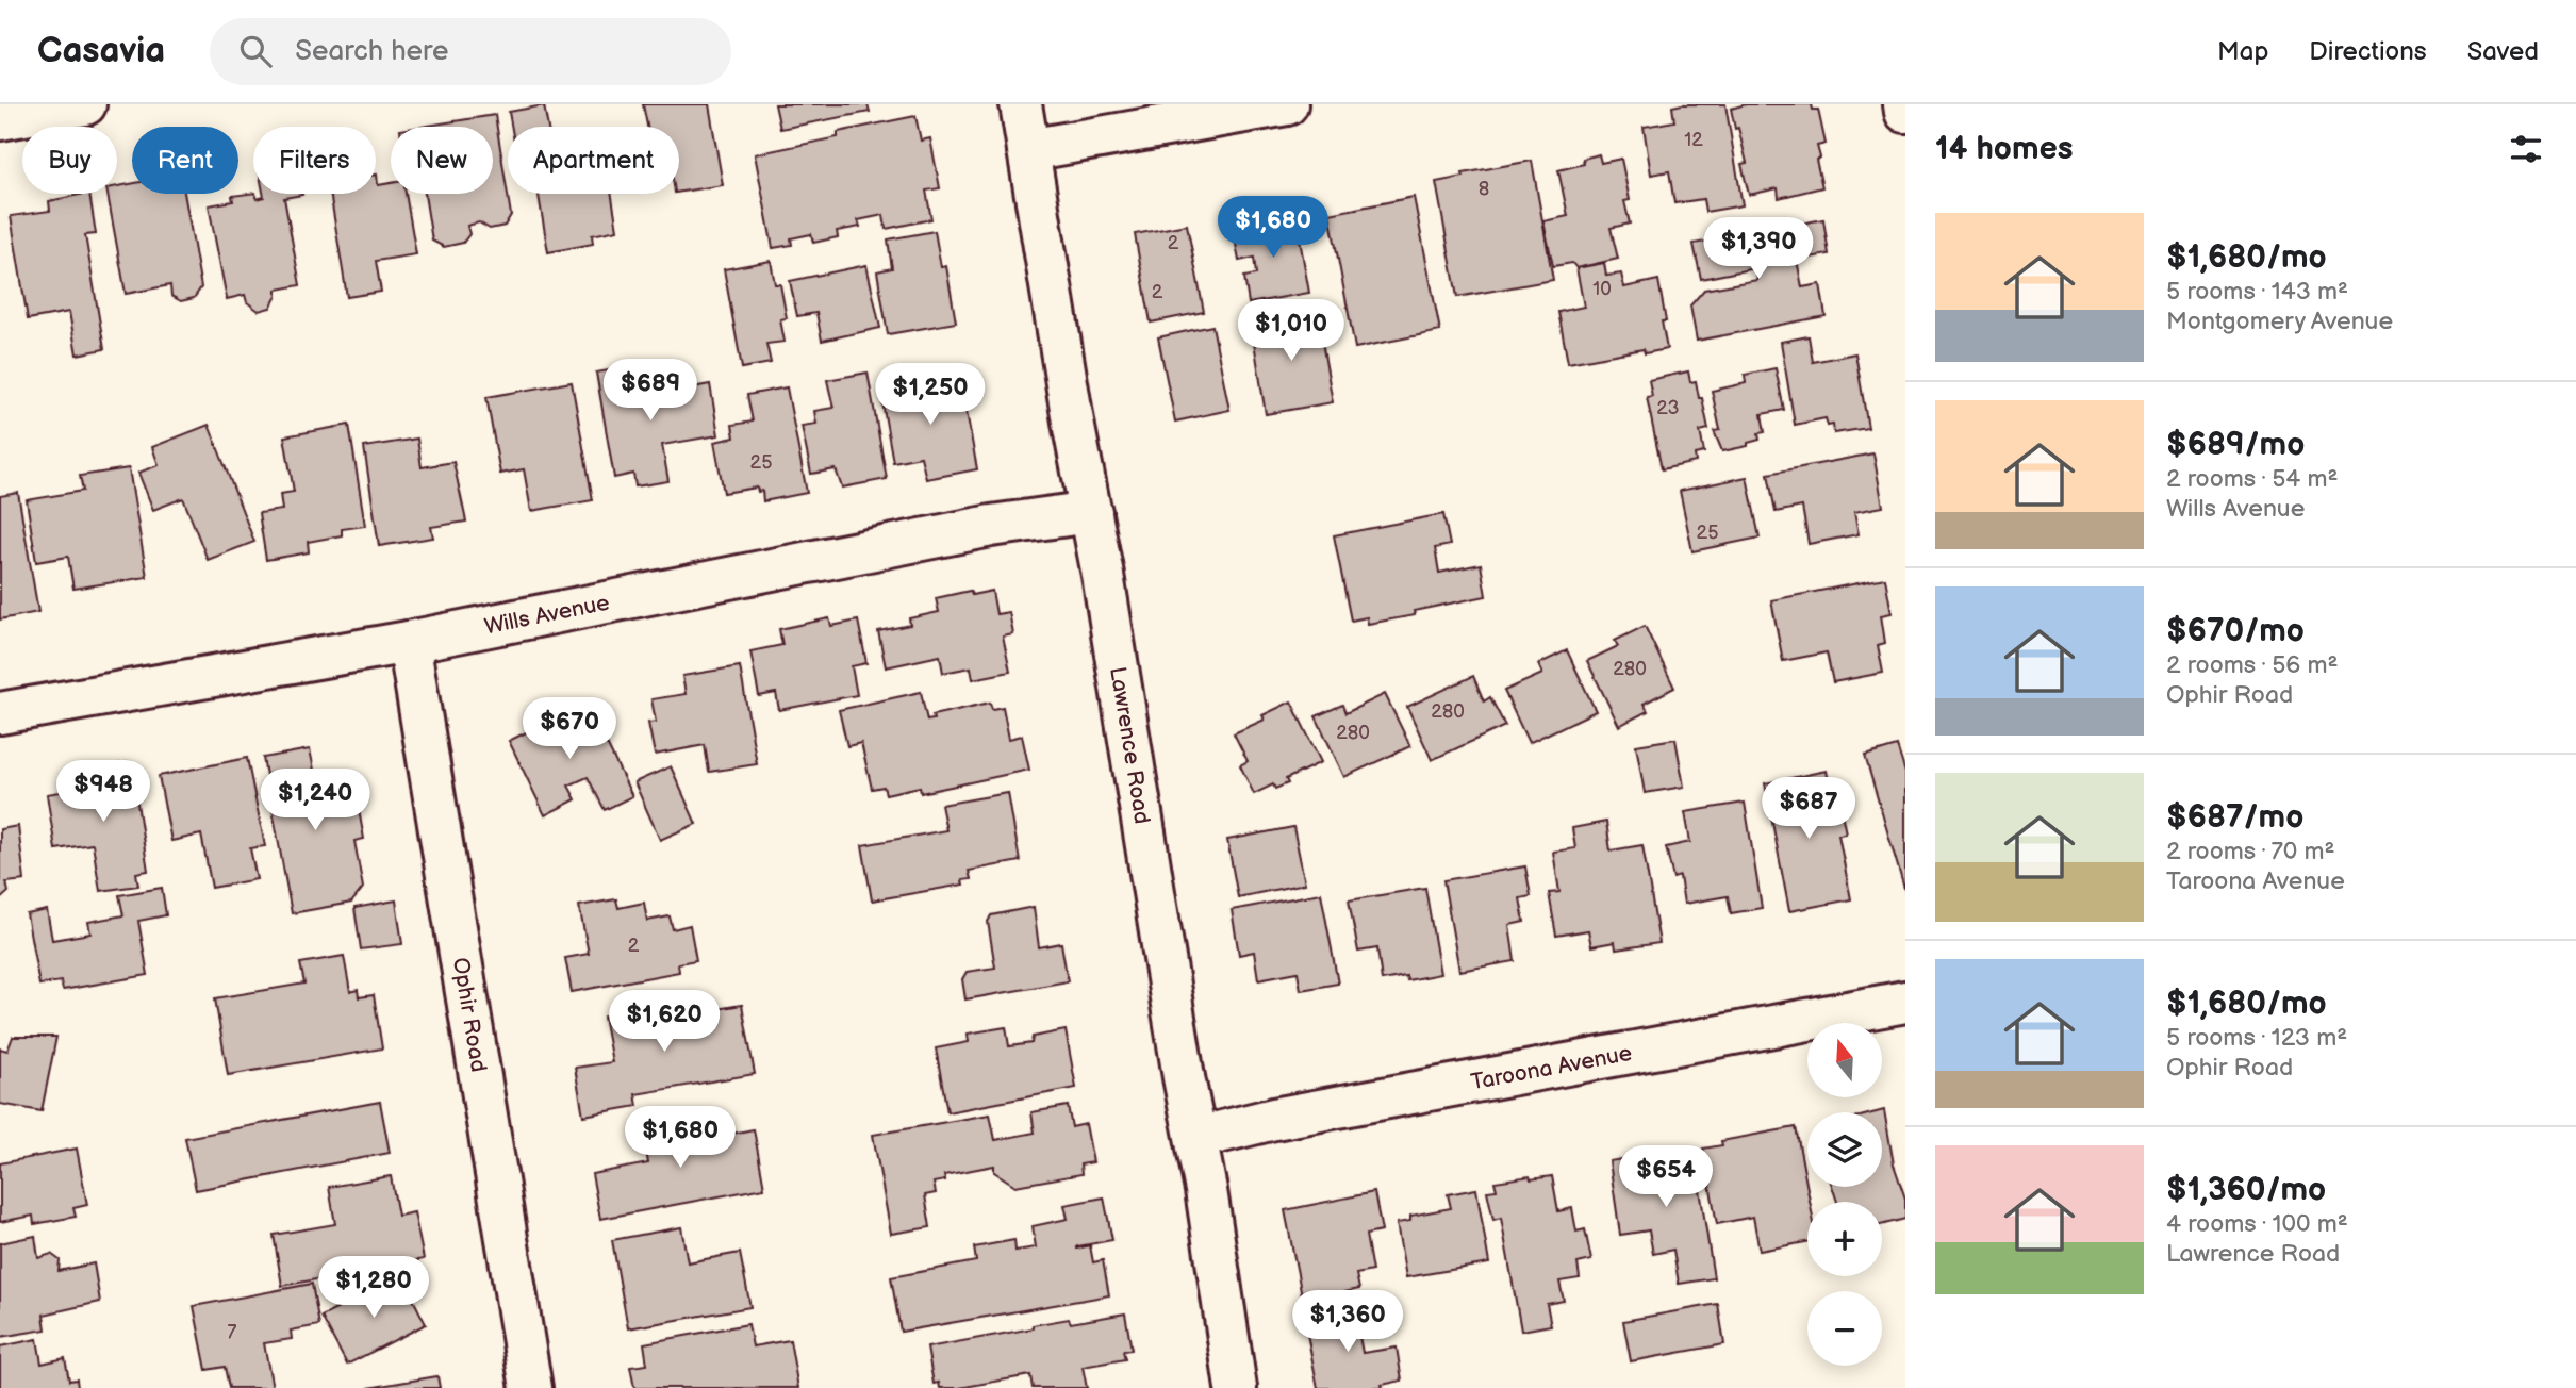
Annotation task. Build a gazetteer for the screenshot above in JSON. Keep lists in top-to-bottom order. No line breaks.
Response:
{"streets":{"street":["Wills Avenue","Lawrence Road","Ophir Road","Taroona Avenue"]},"crossings":[["Wills Avenue","Lawrence Road"],["Wills Avenue","Ophir Road"],["Lawrence Road","Taroona Avenue"]],"house_numbers":["12","8","2","10","2","23","25","25","280","280","280","2","7"],"north":"top","page":{"header":"Casavia","search":"Search here","nav":["Map","Directions","Saved"],"heading":"14 homes","chip":["Buy","Rent","Filters","New","Apartment"],"list":[{"name":"$1,680/mo","note":"5 rooms · 143 m² · Montgomery Avenue"},{"name":"$689/mo","note":"2 rooms · 54 m² · Wills Avenue"},{"name":"$670/mo","note":"2 rooms · 56 m² · Ophir Road"},{"name":"$687/mo","note":"2 rooms · 70 m² · Taroona Avenue"},{"name":"$1,680/mo","note":"5 rooms · 123 m² · Ophir Road"},{"name":"$1,360/mo","note":"4 rooms · 100 m² · Lawrence Road"}],"price":["$1,680","$1,390","$1,010","$689","$1,250","$670","$948","$1,240","$687","$1,620","$1,680","$654","$1,280","$1,360"],"map_buttons":["+","−"]}}
